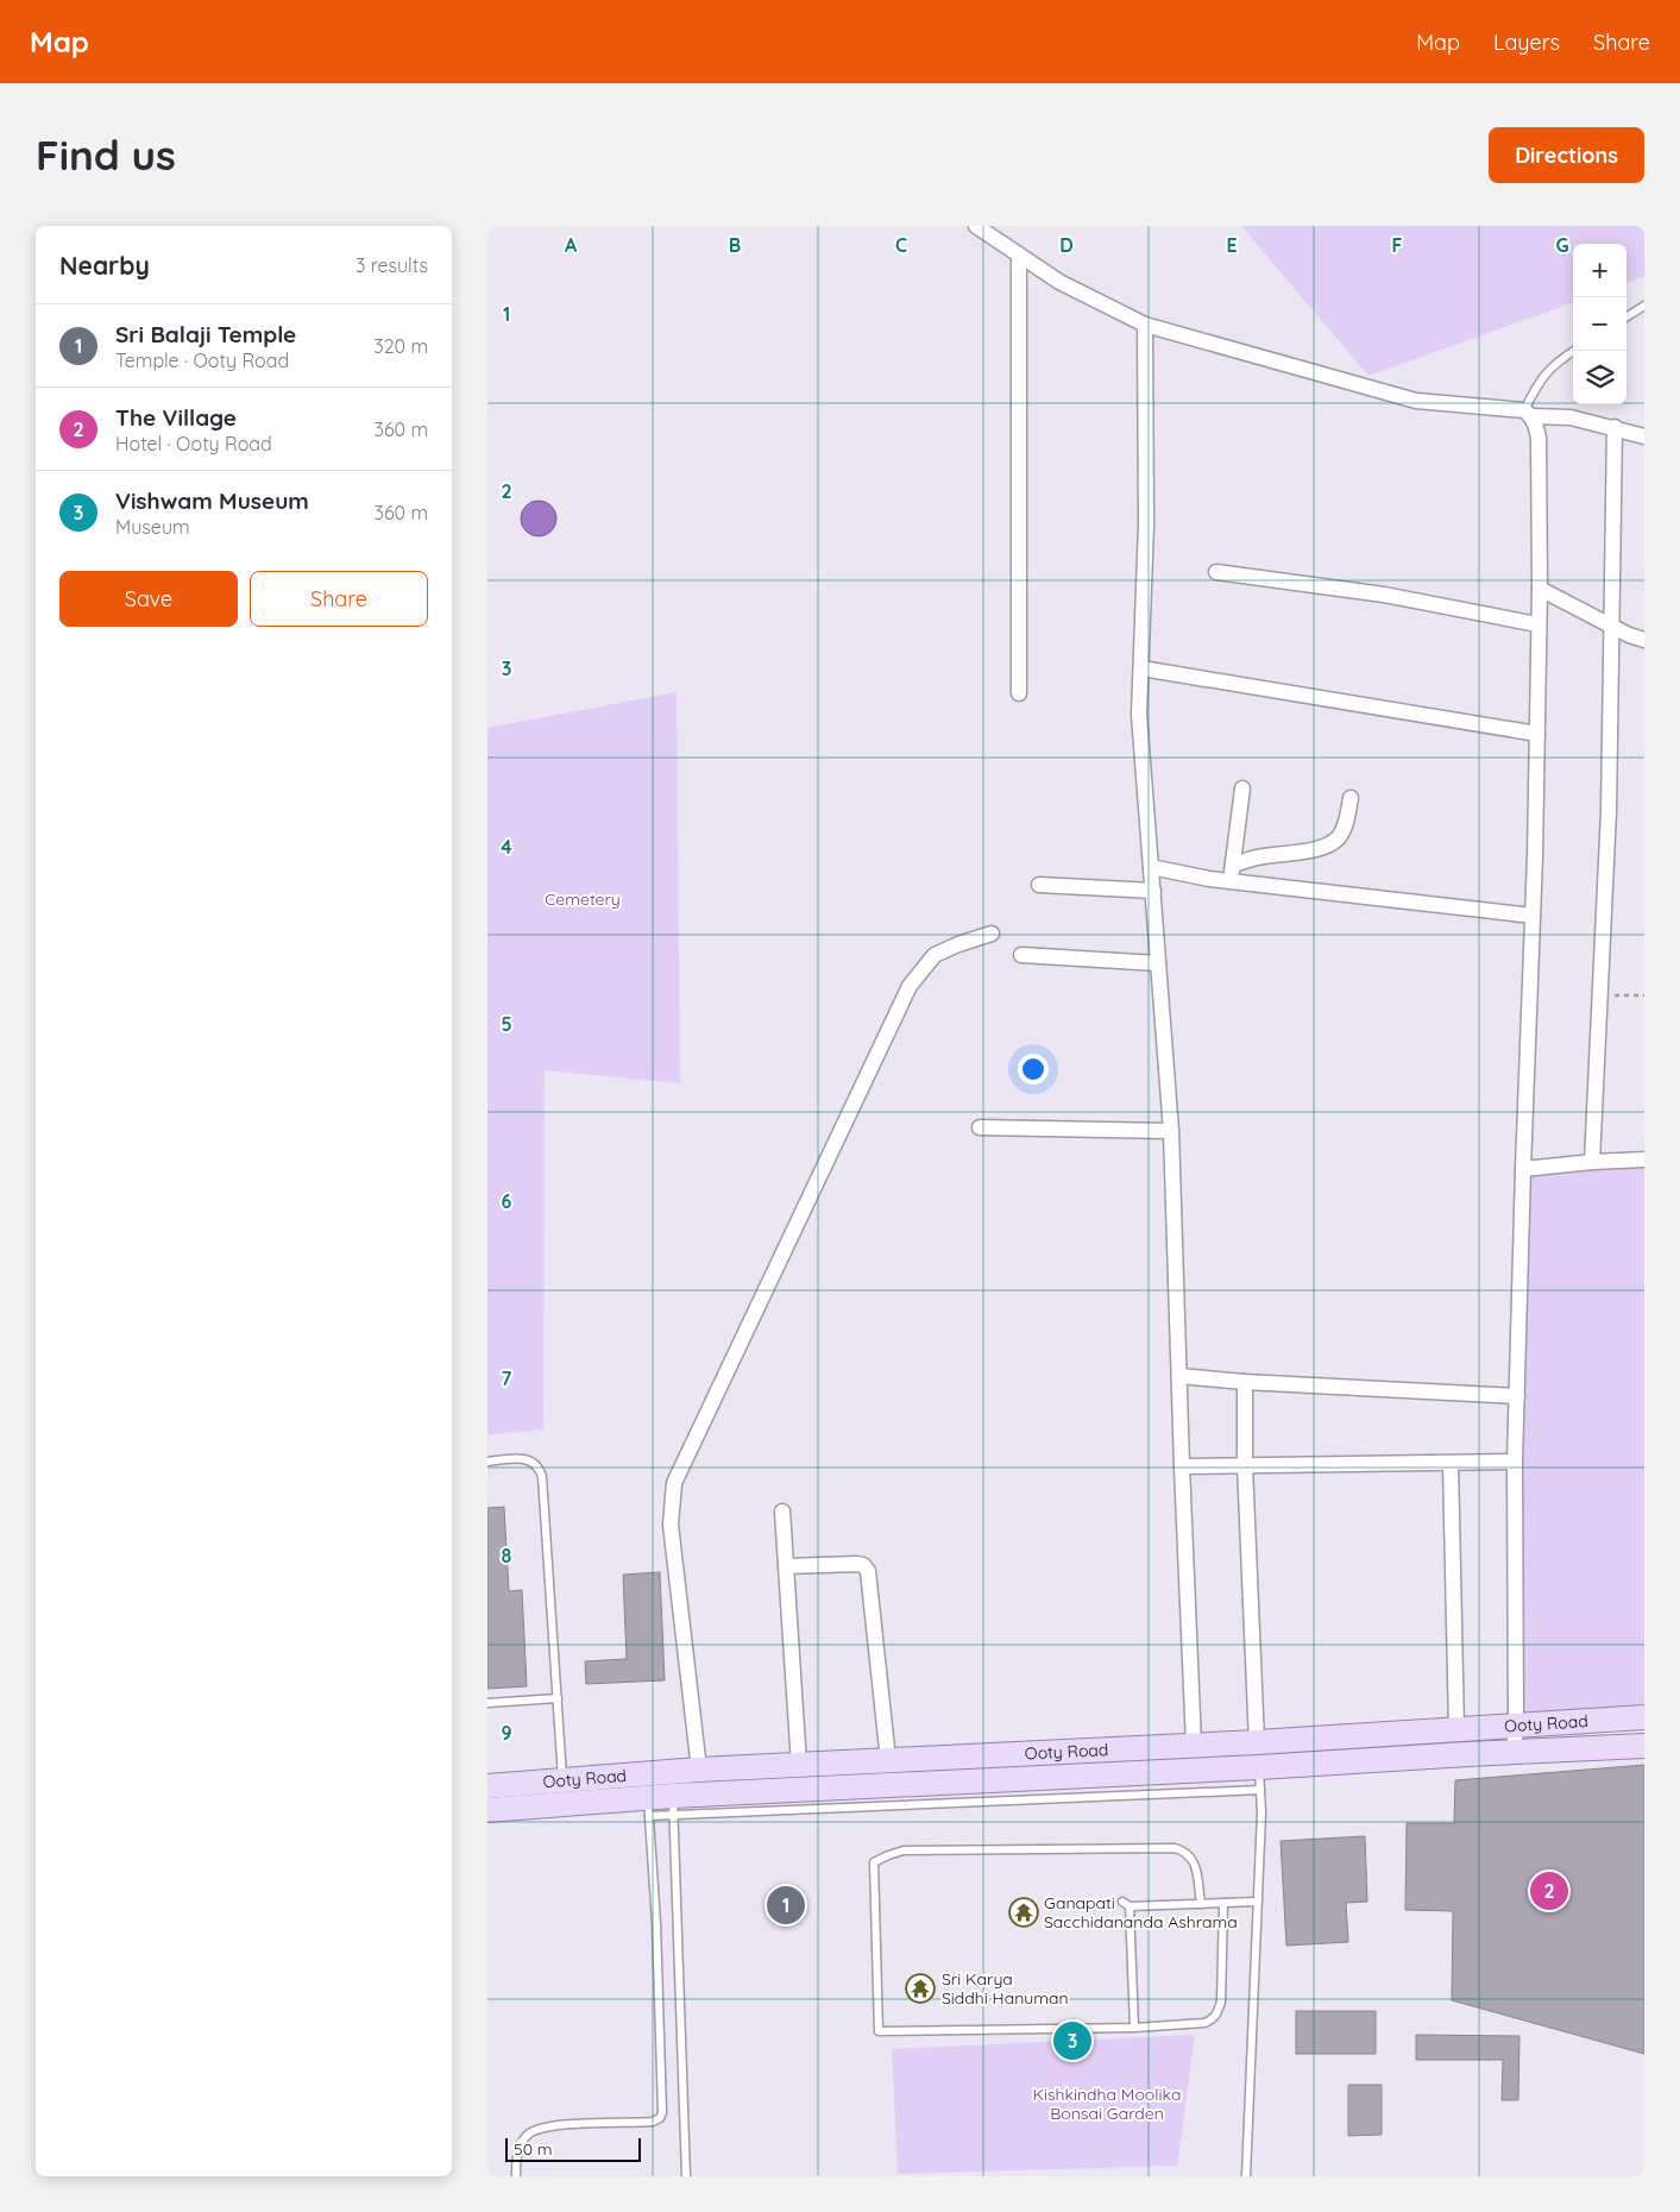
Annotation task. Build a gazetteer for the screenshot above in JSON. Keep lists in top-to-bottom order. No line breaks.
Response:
{"streets":{"main road":["Ooty Road"]},"parks":["Cemetery","Kishkindha Moolika Bonsai Garden"],"places":{"temple":["Ganapati Sacchidananda Ashrama","Sri Karya Siddhi Hanuman"]},"scale_bar":"50 m","page":{"header":"Map","nav":["Map","Layers","Share"],"buttons":["Directions",["Save","Share"]],"title":"Find us","heading":["Nearby","3 results"],"map_buttons":["+","−"],"list":[{"mark":"1","name":"Sri Balaji Temple","note":"Temple · Ooty Road","value":"320 m"},{"mark":"2","name":"The Village","note":"Hotel · Ooty Road","value":"360 m"},{"mark":"3","name":"Vishwam Museum","note":"Museum","value":"360 m"}],"pins":["2","1","3"],"scale":"50 m"},"grid":{"columns":["A","B","C","D","E","F","G"],"rows":["1","2","3","4","5","6","7","8","9"]}}
